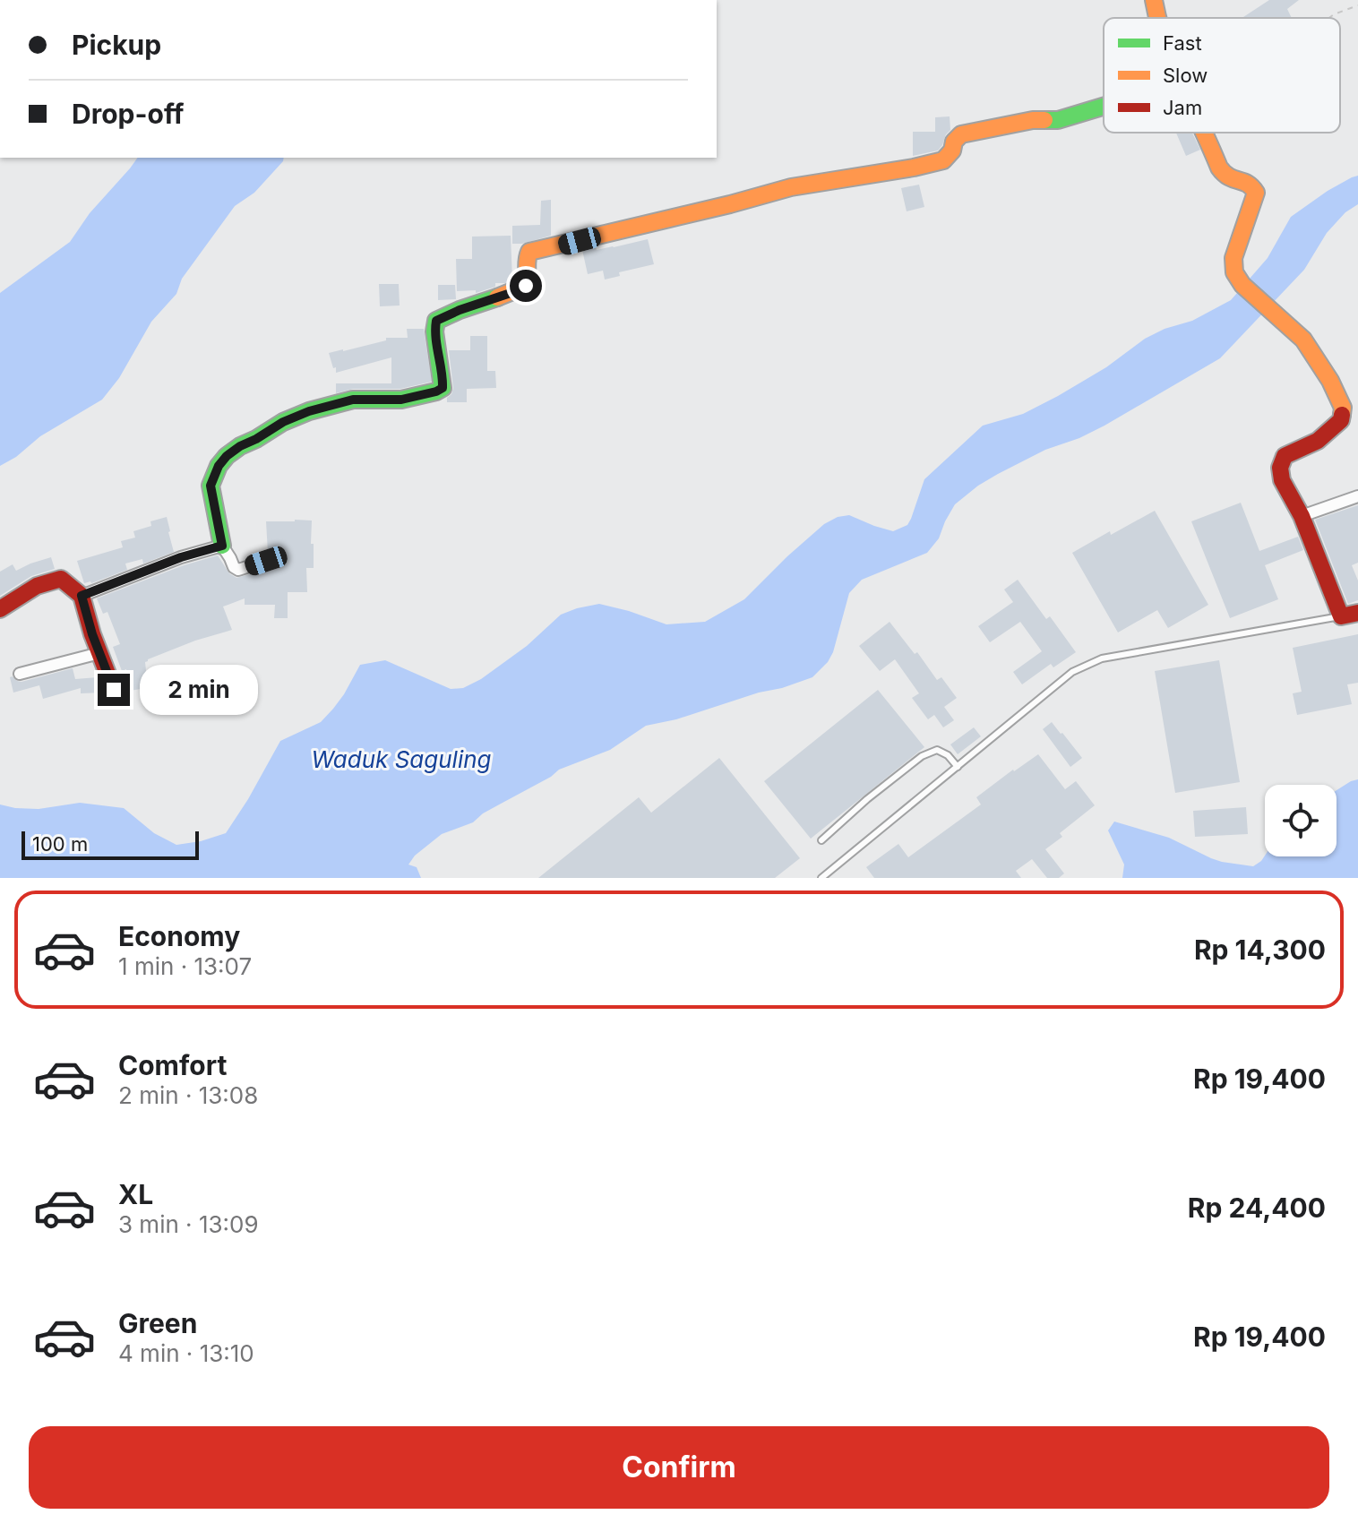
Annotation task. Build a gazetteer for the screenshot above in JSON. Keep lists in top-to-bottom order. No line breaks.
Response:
{"water":["Waduk Saguling"],"legend":["Fast","Slow","Jam"],"scale_bar":"100 m","page":{"banner":["Pickup","Drop-off"],"bubble":"2 min","scale":"100 m","list":[{"name":"Economy","note":"1 min · 13:07","value":"Rp 14,300"},{"name":"Comfort","note":"2 min · 13:08","value":"Rp 19,400"},{"name":"XL","note":"3 min · 13:09","value":"Rp 24,400"},{"name":"Green","note":"4 min · 13:10","value":"Rp 19,400"}],"buttons":"Confirm"}}
